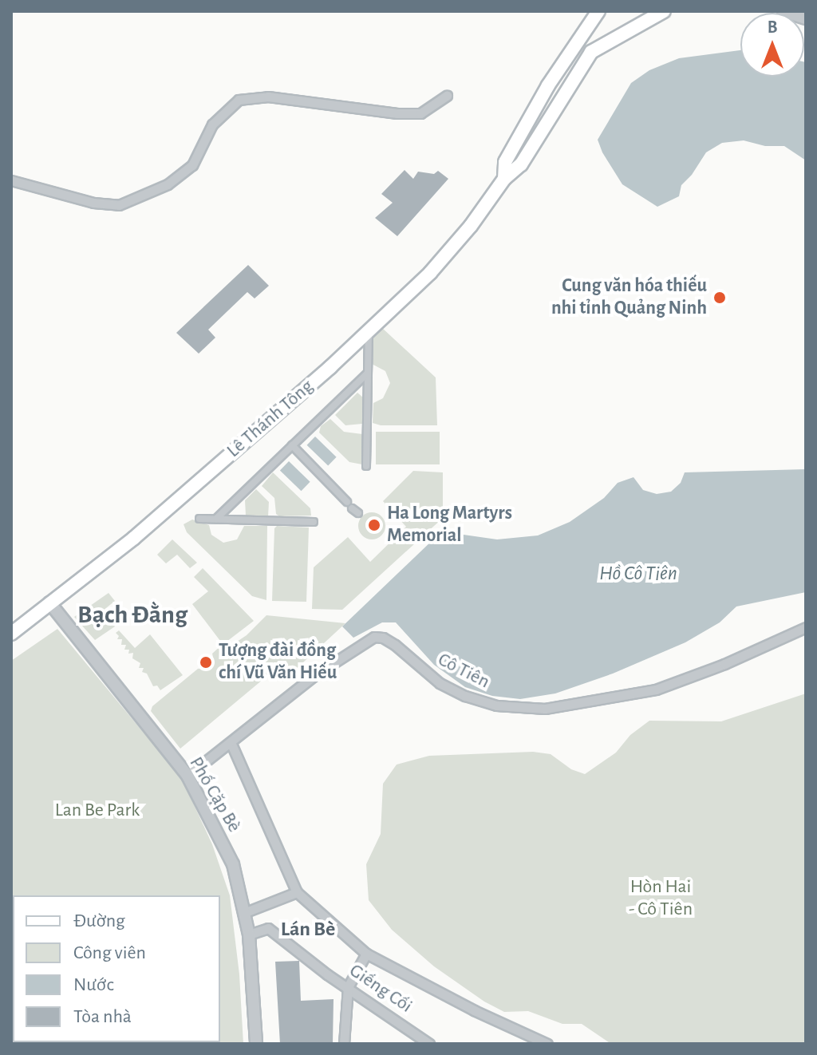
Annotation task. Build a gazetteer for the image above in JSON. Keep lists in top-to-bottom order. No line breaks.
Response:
{"streets":{"main road":["Lê Thánh Tông"],"street":["Cô Tiên","Phố Cặp Bè","Giếng Cối"]},"crossings":[["Lê Thánh Tông","Phố Cặp Bè"],["Cô Tiên","Phố Cặp Bè"],["Phố Cặp Bè","Giếng Cối"]],"districts":["Bạch Đằng","Lán Bè"],"water":["Hồ Cô Tiên"],"parks":["Lan Be Park","Hòn Hai - Cô Tiên"],"places":["Cung văn hóa thiếu nhi tỉnh Quảng Ninh","Ha Long Martyrs Memorial","Tượng đài đồng chí Vũ Văn Hiếu"],"legend":["Đường","Công viên","Nước","Tòa nhà"],"north":"top"}
